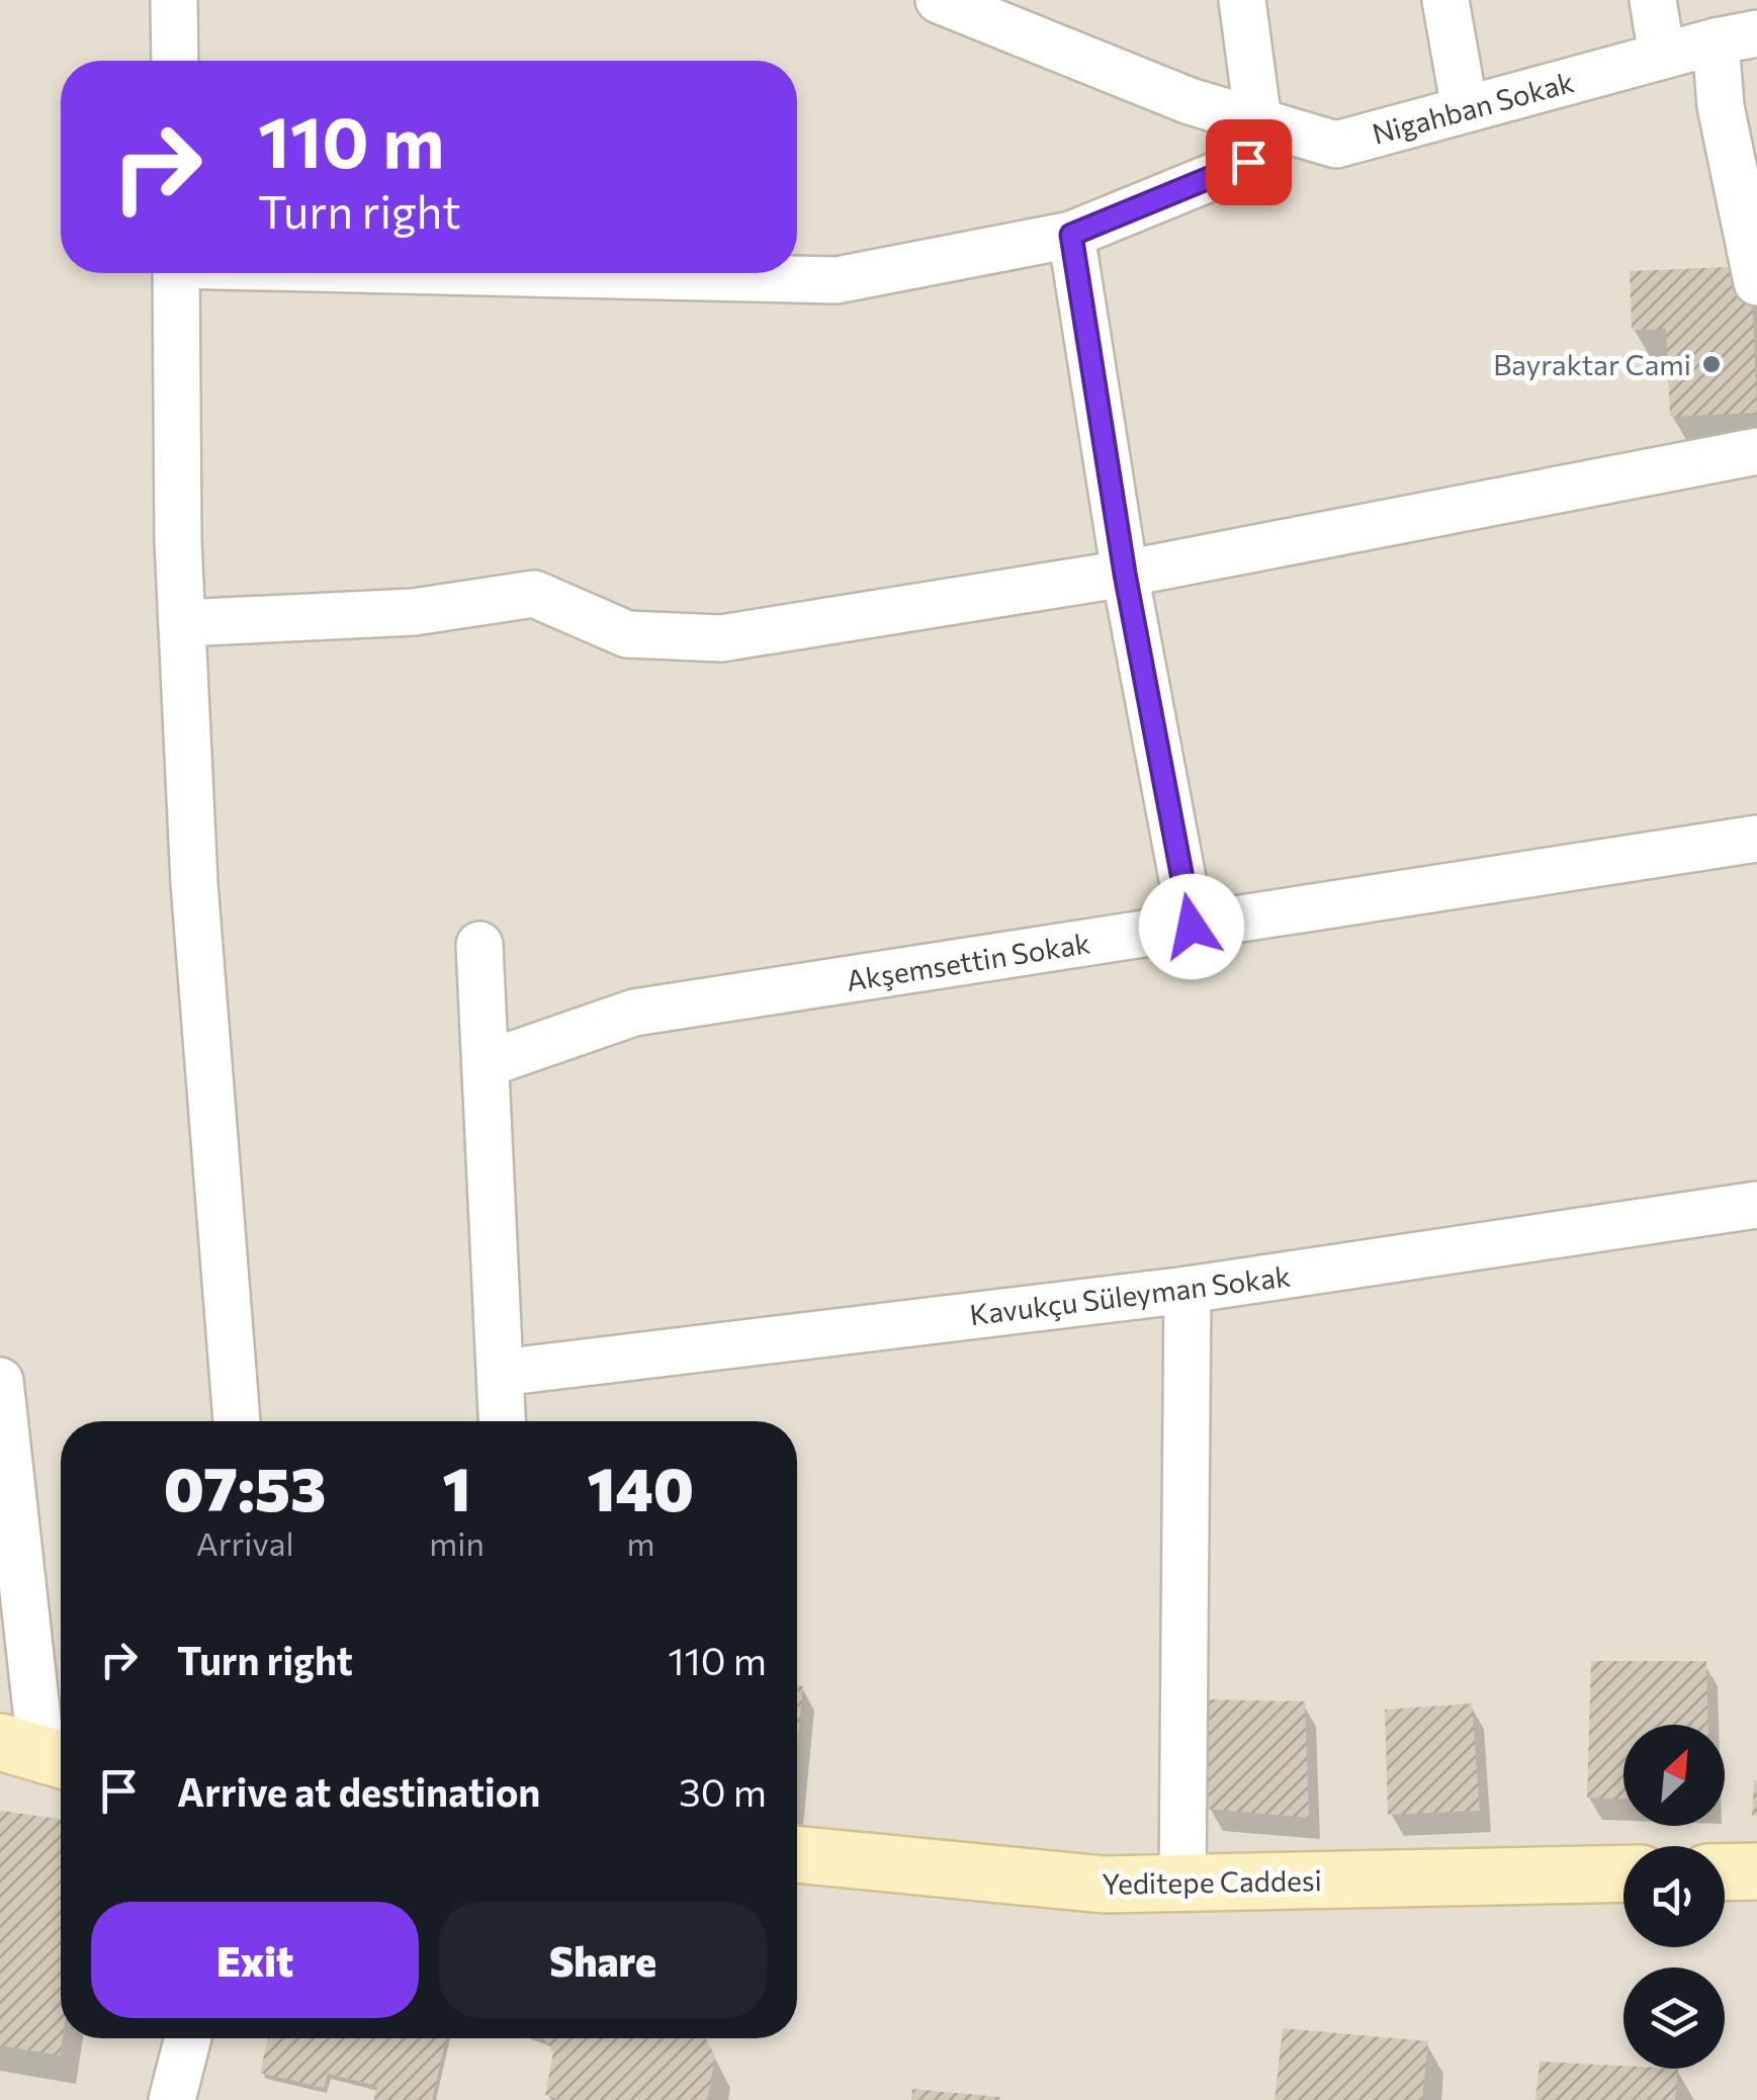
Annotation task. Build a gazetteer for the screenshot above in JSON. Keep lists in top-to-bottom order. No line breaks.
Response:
{"streets":{"street":["Nigahban Sokak","Akşemsettin Sokak","Kavukçu Süleyman Sokak","Yeditepe Caddesi"]},"places":["Bayraktar Cami"],"north":"top right","page":{"turn":["110 m","Turn right"],"eta":["07:53","Arrival","1","min","140","m"],"list":[{"name":"Turn right","value":"110 m"},{"name":"Arrive at destination","value":"30 m"}],"buttons":["Exit","Share"]}}
